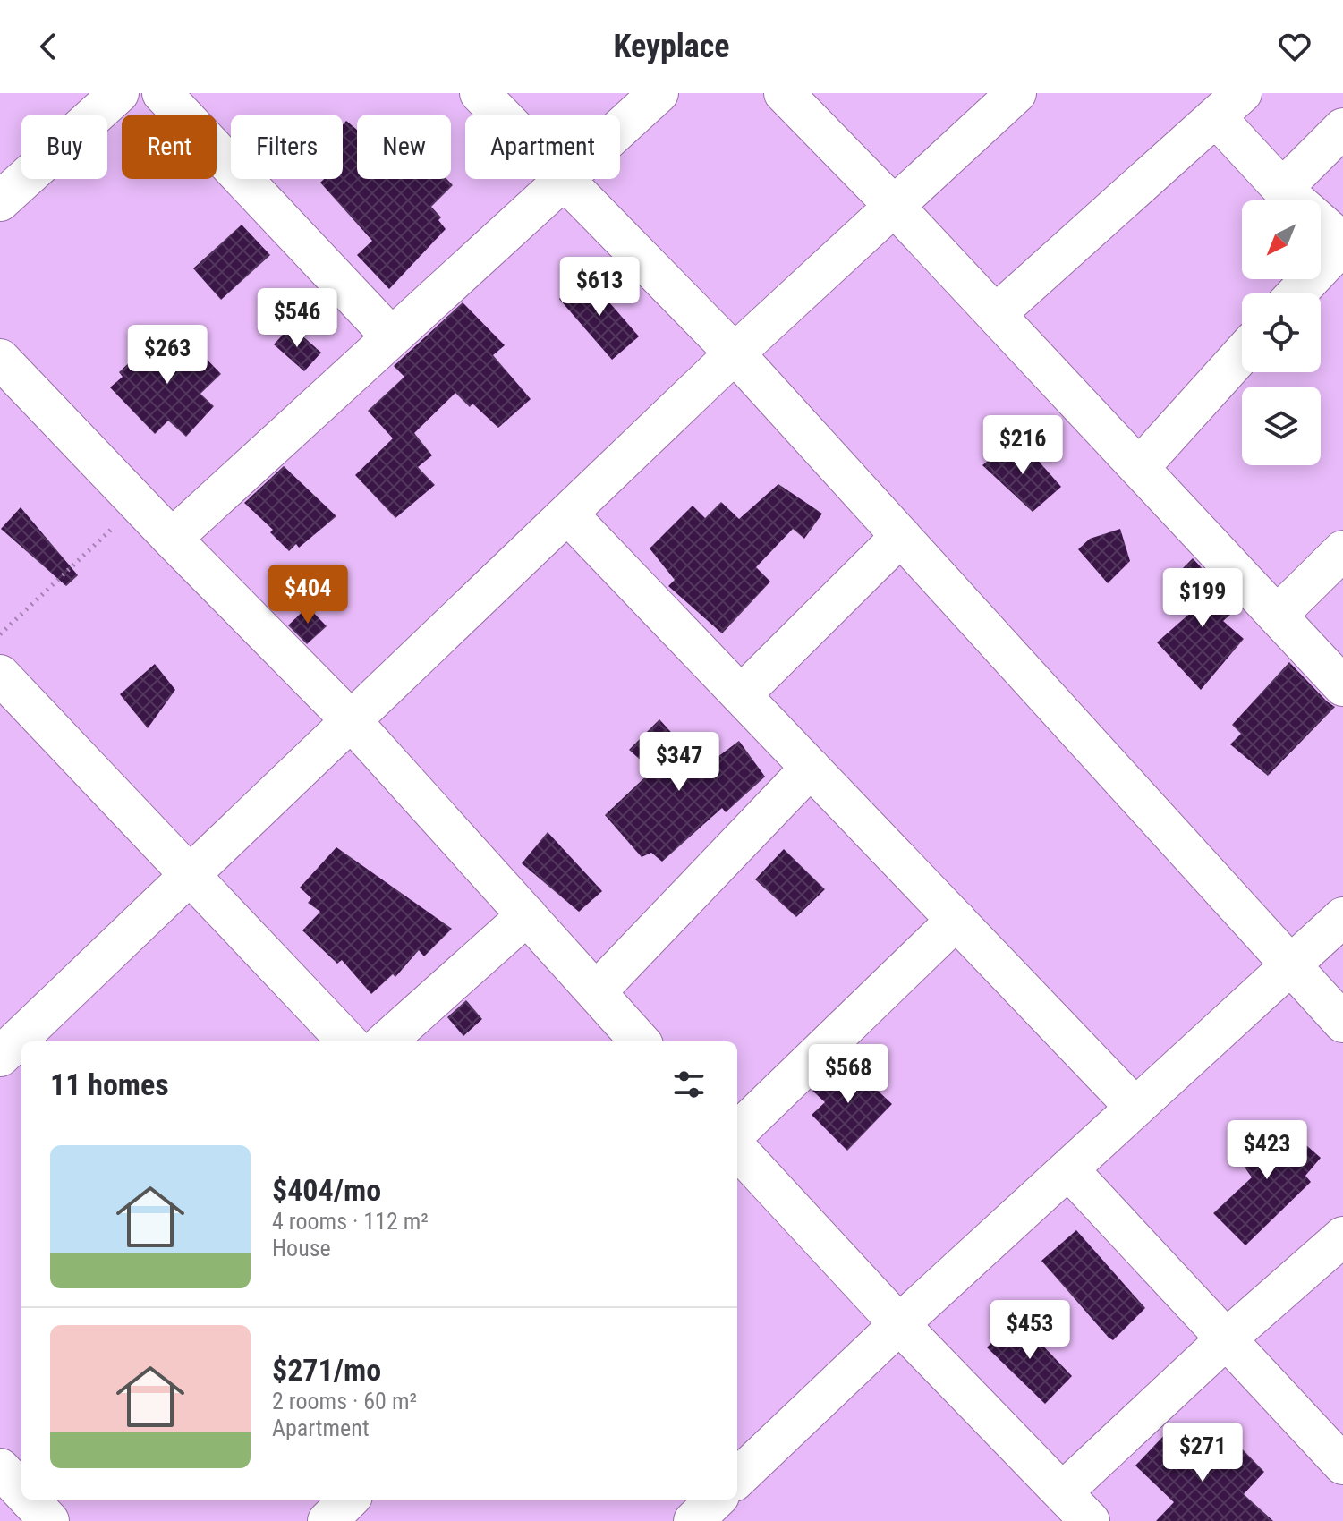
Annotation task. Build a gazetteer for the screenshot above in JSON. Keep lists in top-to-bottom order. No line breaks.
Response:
{"north":"bottom left","page":{"header":"Keyplace","chip":["Buy","Rent","Filters","New","Apartment"],"price":["$613","$546","$263","$216","$404","$199","$347","$568","$423","$453","$271"],"heading":"11 homes","list":[{"name":"$404/mo","note":"4 rooms · 112 m² · House"},{"name":"$271/mo","note":"2 rooms · 60 m² · Apartment"}]}}
